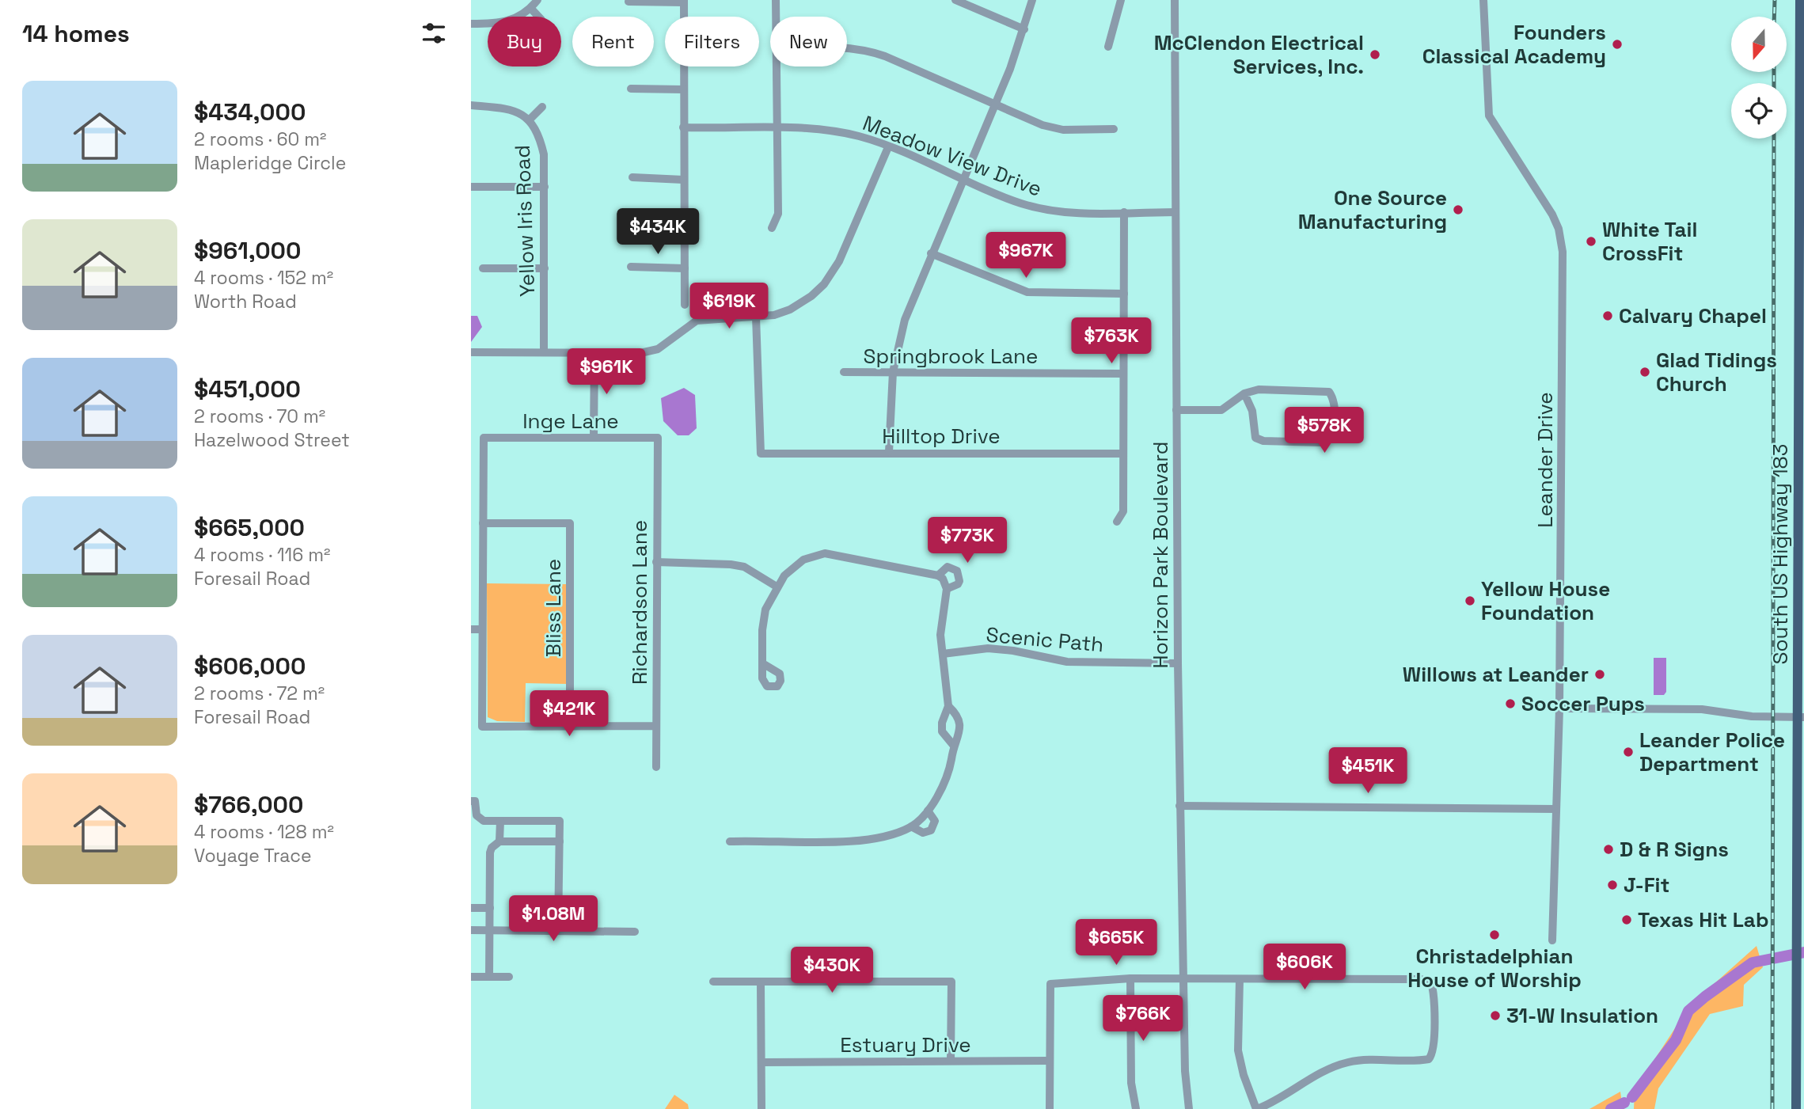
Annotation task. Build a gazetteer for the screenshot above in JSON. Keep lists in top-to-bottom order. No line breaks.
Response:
{"streets":{"main road":["South US Highway 183"],"street":["Meadow View Drive","Yellow Iris Road","Springbrook Lane","Inge Lane","Hilltop Drive","Leander Drive","Horizon Park Boulevard","Richardson Lane","Bliss Lane","Scenic Path","Estuary Drive"]},"crossings":[["Meadow View Drive","Horizon Park Boulevard"],["Inge Lane","Richardson Lane"],["Inge Lane","Bliss Lane"],["Horizon Park Boulevard","Scenic Path"]],"places":["Founders Classical Academy","McClendon Electrical Services, Inc.","One Source Manufacturing","White Tail CrossFit","Calvary Chapel","Glad Tidings Church","Yellow House Foundation","Willows at Leander","Soccer Pups","Leander Police Department","D & R Signs","J-Fit","Texas Hit Lab","Christadelphian House of Worship","31-W Insulation"],"north":"bottom","page":{"heading":"14 homes","chip":["Buy","Rent","Filters","New"],"list":[{"name":"$434,000","note":"2 rooms · 60 m² · Mapleridge Circle"},{"name":"$961,000","note":"4 rooms · 152 m² · Worth Road"},{"name":"$451,000","note":"2 rooms · 70 m² · Hazelwood Street"},{"name":"$665,000","note":"4 rooms · 116 m² · Foresail Road"},{"name":"$606,000","note":"2 rooms · 72 m² · Foresail Road"},{"name":"$766,000","note":"4 rooms · 128 m² · Voyage Trace"}],"price":["$434K","$967K","$619K","$763K","$961K","$578K","$773K","$421K","$451K","$1.08M","$665K","$606K","$430K","$766K"]}}
